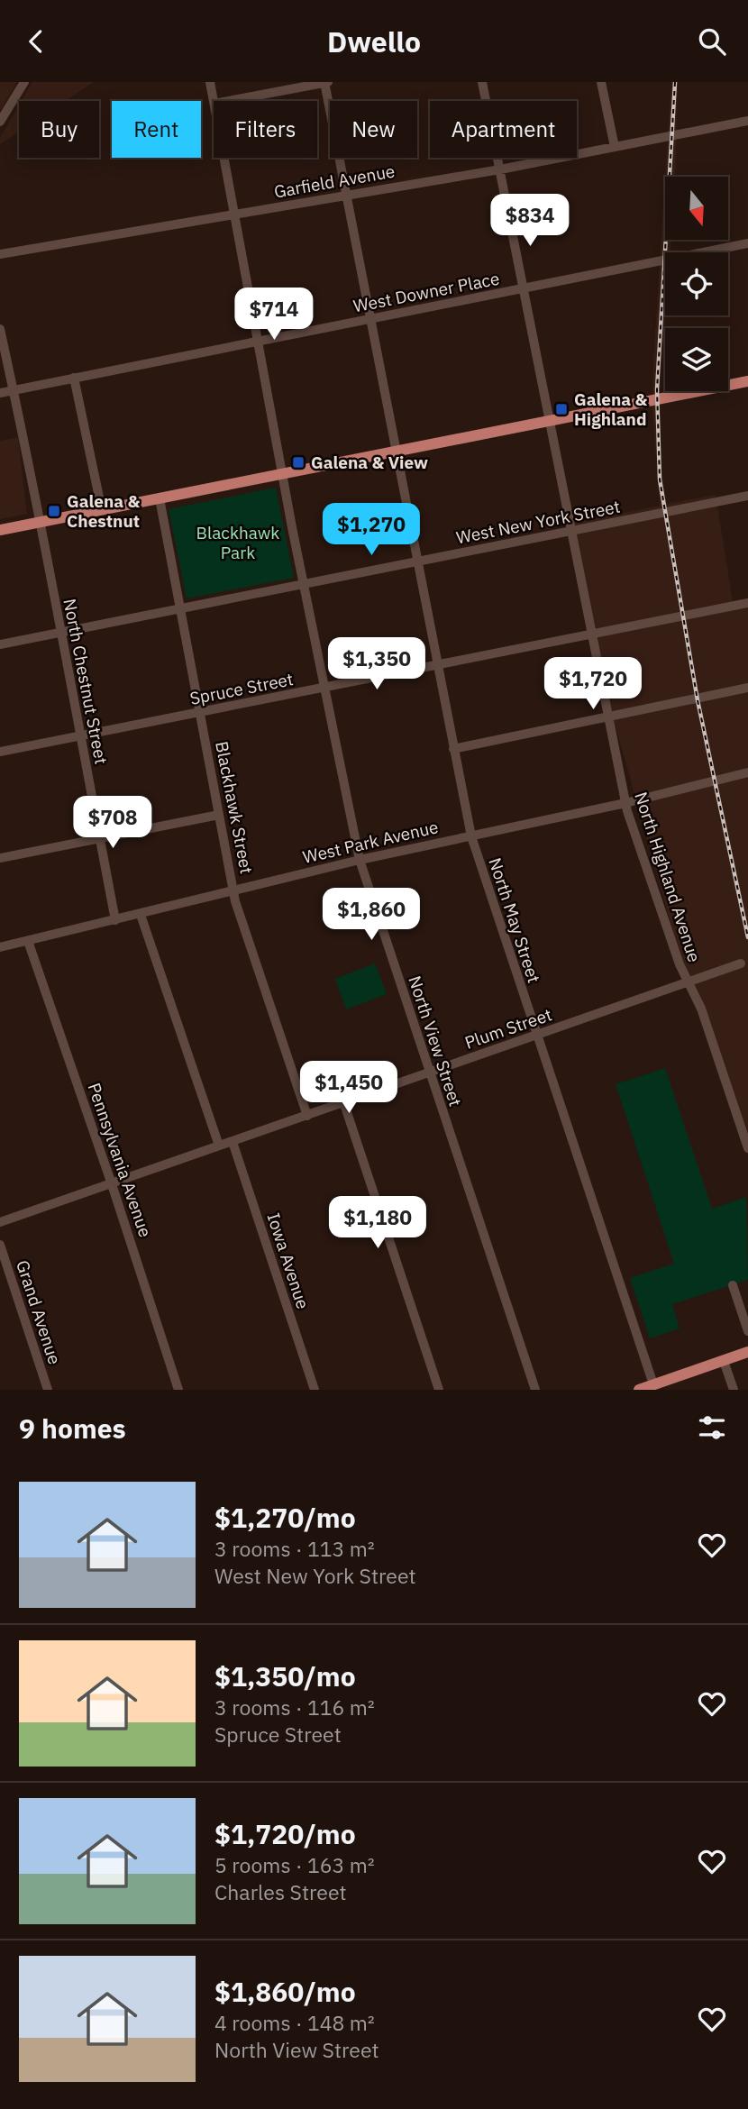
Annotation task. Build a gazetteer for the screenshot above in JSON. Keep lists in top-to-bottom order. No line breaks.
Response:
{"streets":{"street":["Garfield Avenue","West Downer Place","West New York Street","North Chestnut Street","Spruce Street","Blackhawk Street","West Park Avenue","North Highland Avenue","North May Street","Plum Street","North View Street","Pennsylvania Avenue","Iowa Avenue","Grand Avenue"]},"crossings":[["Garfield Avenue","North Highland Avenue"],["Garfield Avenue","North May Street"],["Garfield Avenue","North View Street"],["West Downer Place","North Chestnut Street"],["West Downer Place","North Highland Avenue"],["West Downer Place","North May Street"],["West Downer Place","North View Street"],["West New York Street","North Chestnut Street"],["West New York Street","Blackhawk Street"],["West New York Street","North Highland Avenue"],["West New York Street","North May Street"],["West New York Street","North View Street"],["North Chestnut Street","Spruce Street"],["North Chestnut Street","West Park Avenue"],["Spruce Street","Blackhawk Street"],["Spruce Street","North Highland Avenue"],["Spruce Street","North May Street"],["Spruce Street","North View Street"],["Blackhawk Street","West Park Avenue"],["Blackhawk Street","Plum Street"],["West Park Avenue","North Highland Avenue"],["West Park Avenue","North May Street"],["West Park Avenue","North View Street"],["West Park Avenue","Pennsylvania Avenue"],["North Highland Avenue","Plum Street"],["North May Street","Plum Street"],["Plum Street","North View Street"],["Plum Street","Pennsylvania Avenue"],["Plum Street","Iowa Avenue"]],"parks":["Blackhawk Park"],"places":{"transit":["Galena & Highland","Galena & View","Galena & Chestnut"]},"north":"bottom","page":{"header":"Dwello","chip":["Buy","Rent","Filters","New","Apartment"],"price":["$834","$714","$1,270","$1,350","$1,720","$708","$1,860","$1,450","$1,180"],"heading":"9 homes","list":[{"name":"$1,270/mo","note":"3 rooms · 113 m² · West New York Street"},{"name":"$1,350/mo","note":"3 rooms · 116 m² · Spruce Street"},{"name":"$1,720/mo","note":"5 rooms · 163 m² · Charles Street"},{"name":"$1,860/mo","note":"4 rooms · 148 m² · North View Street"}]}}
